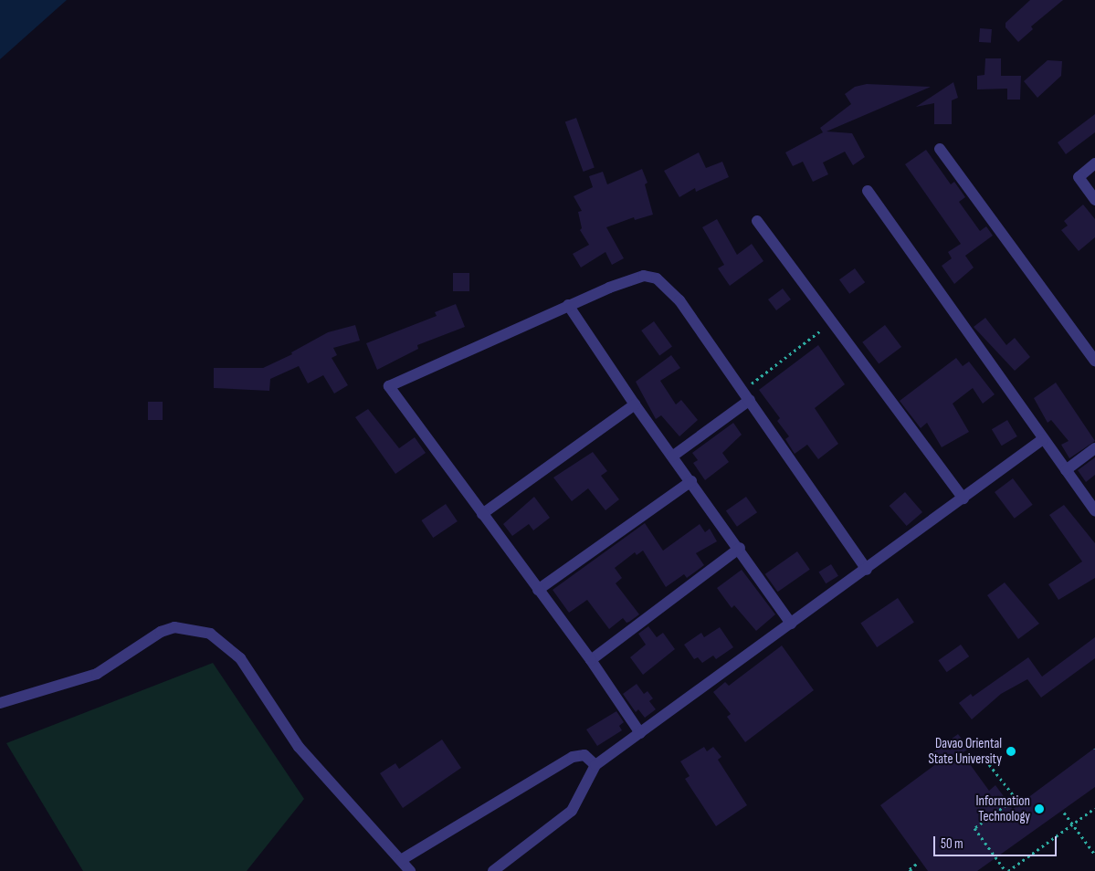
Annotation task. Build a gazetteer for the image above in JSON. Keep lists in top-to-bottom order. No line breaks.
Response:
{"places":["Davao Oriental State University","Information Technology"],"scale_bar":"50 m"}
